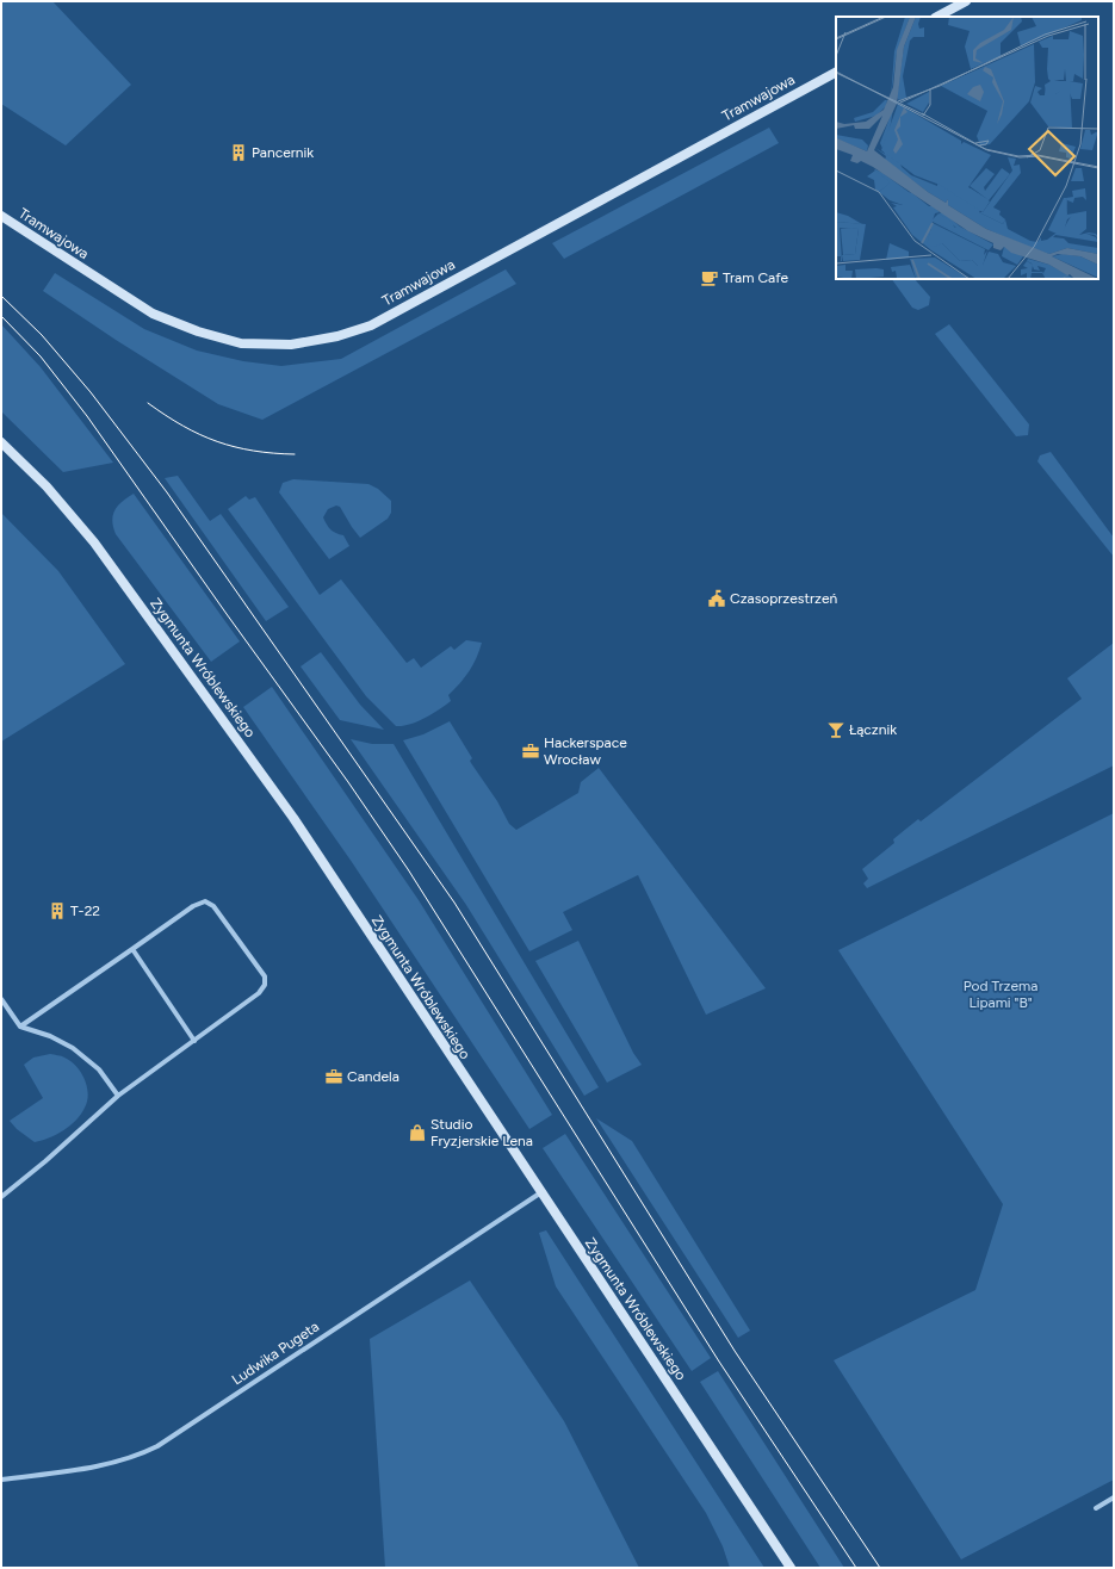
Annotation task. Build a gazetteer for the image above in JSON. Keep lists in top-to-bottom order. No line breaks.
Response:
{"streets":{"main road":["Tramwajowa","Zygmunta Wróblewskiego"],"street":["Ludwika Pugeta"]},"crossings":[["Zygmunta Wróblewskiego","Ludwika Pugeta"]],"parks":["Pod Trzema Lipami \"B\""],"places":{"building":["Pancernik","T-22"],"cafe":["Tram Cafe"],"public building":["Czasoprzestrzeń"],"bar":["Łącznik"],"office":["Hackerspace Wrocław","Candela"],"shop":["Studio Fryzjerskie Lena"]}}
